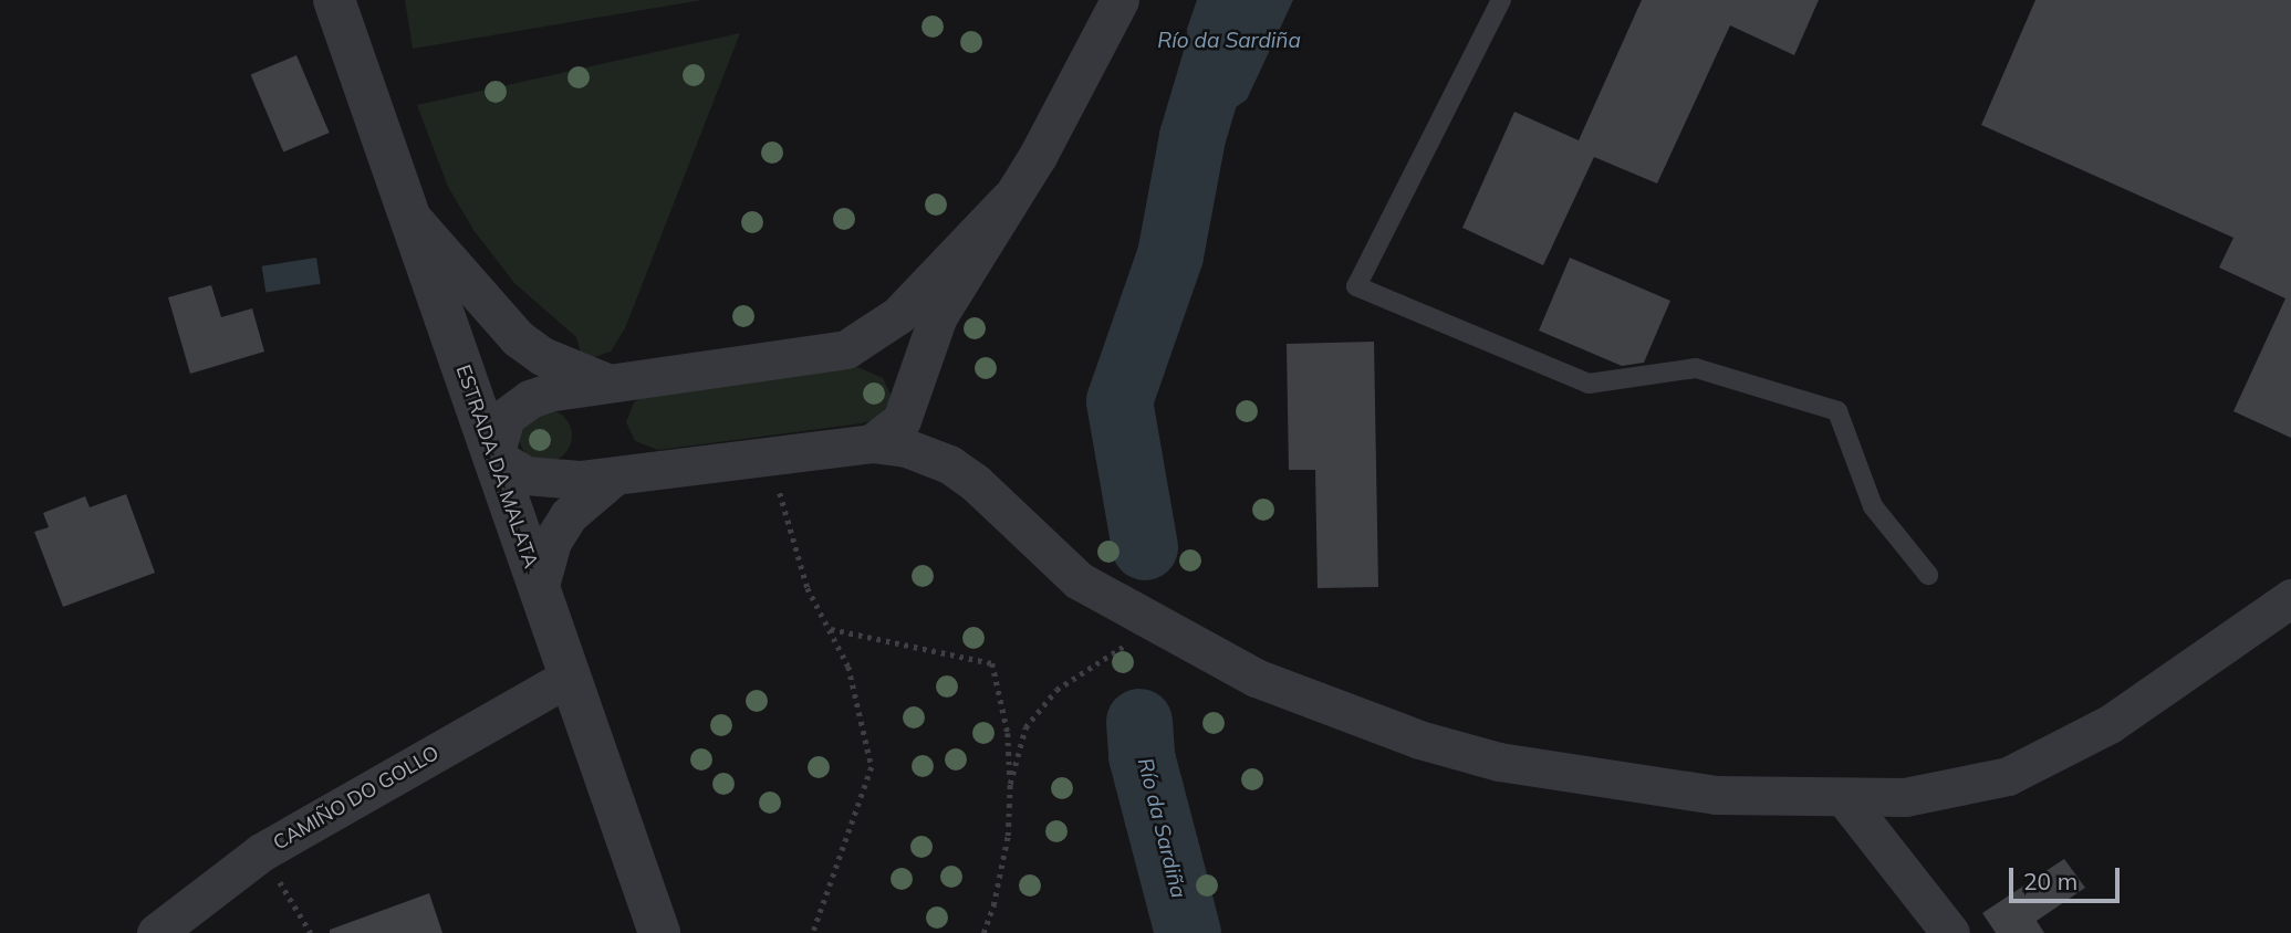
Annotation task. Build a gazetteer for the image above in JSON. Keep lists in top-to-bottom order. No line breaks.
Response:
{"streets":{"street":["ESTRADA DA MALATA","CAMIÑO DO GOLLO"]},"crossings":[["ESTRADA DA MALATA","CAMIÑO DO GOLLO"]],"water":["Río da Sardiña"],"scale_bar":"20 m"}
